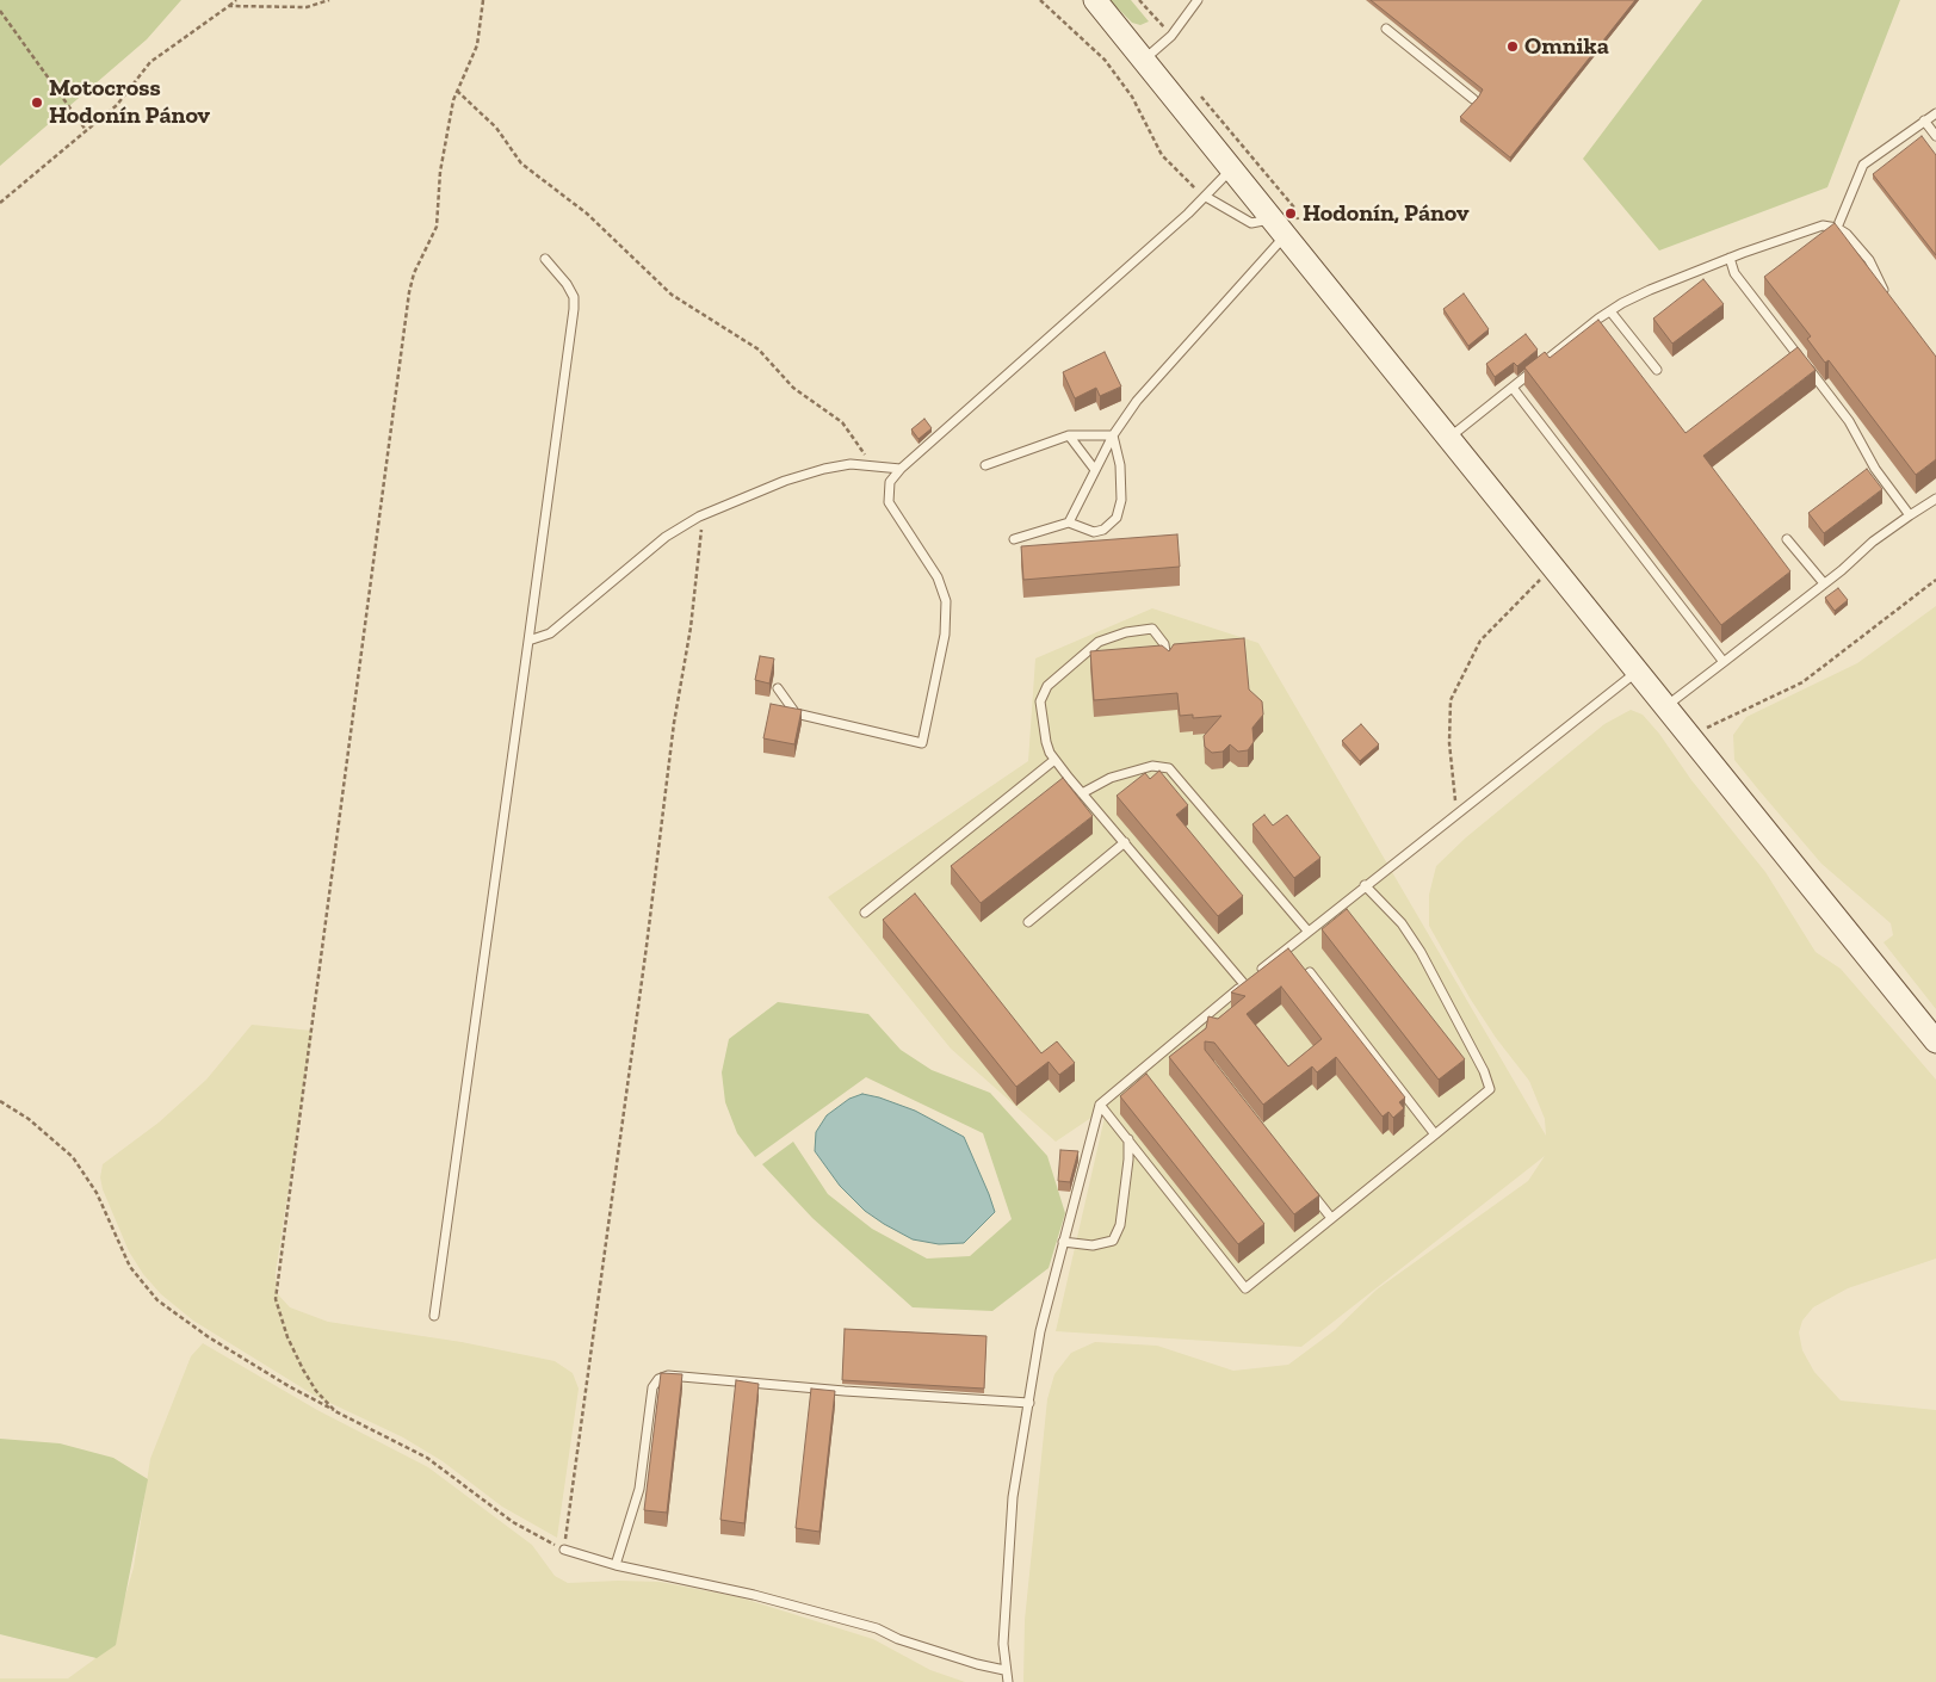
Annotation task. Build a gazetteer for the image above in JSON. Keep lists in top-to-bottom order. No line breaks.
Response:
{"places":["Omnika","Motocross Hodonín Pánov","Hodonín, Pánov"]}
